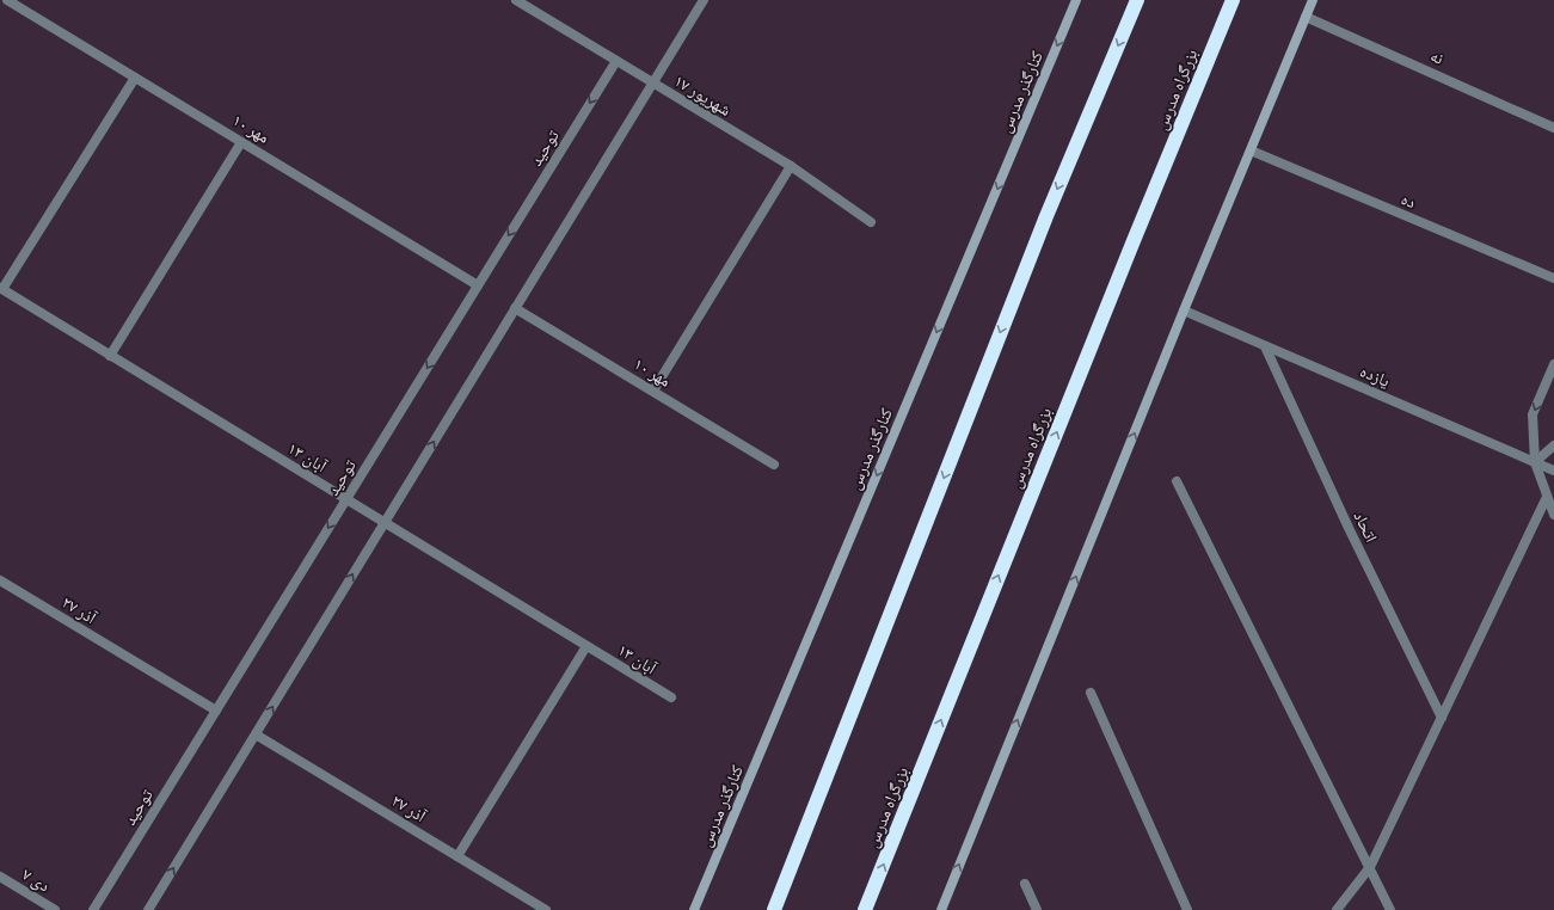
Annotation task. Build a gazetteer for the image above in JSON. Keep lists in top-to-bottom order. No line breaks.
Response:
{"streets":{"highway":["بزرگراه مدرس"],"street":["نه","کنارگذر مدرس","۱۷ شهریور","۱۰ مهر","توحید","ده","یازده","۱۳ آبان","اتحاد","۲۷ آذر","۷ دی"]},"crossings":[["۱۷ شهریور","توحید"],["۱۰ مهر","توحید"],["توحید","۱۳ آبان"],["توحید","۲۷ آذر"],["یازده","اتحاد"]],"one_way":["کنارگذر مدرس"]}
